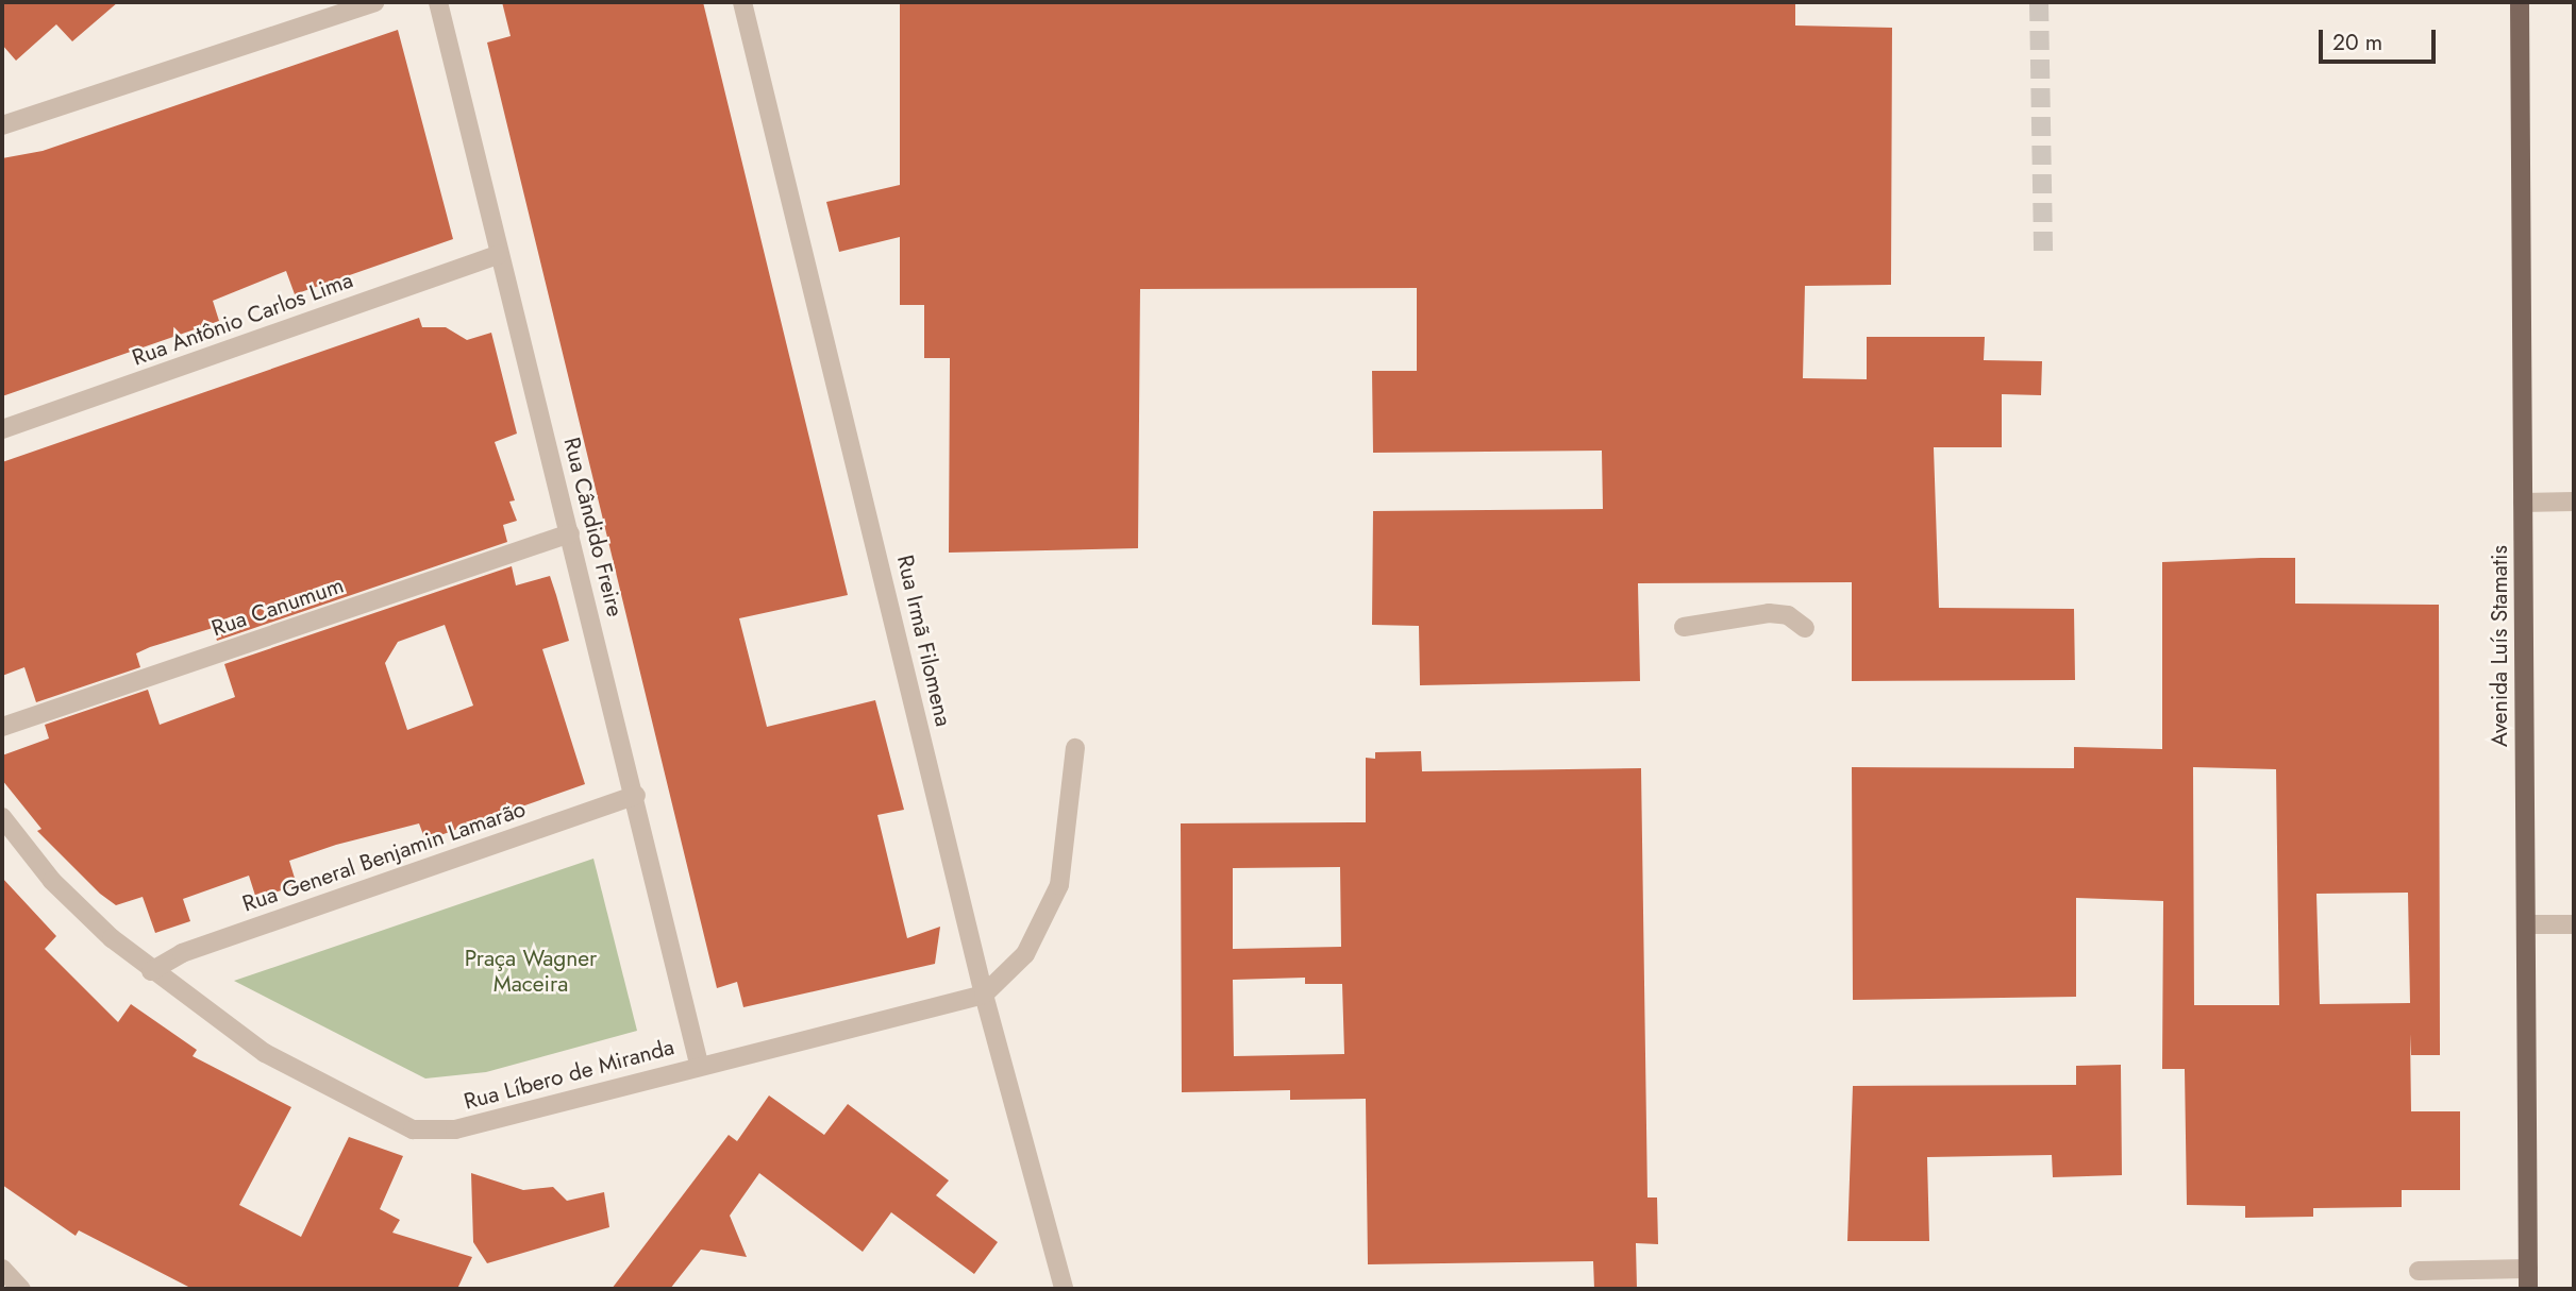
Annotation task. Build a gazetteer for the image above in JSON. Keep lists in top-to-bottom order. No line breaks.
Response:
{"streets":{"main road":["Avenida Luís Stamatis"],"street":["Rua Antônio Carlos Lima","Rua Cândido Freire","Rua Canumum","Rua Irmã Filomena","Rua General Benjamin Lamarão","Rua Líbero de Miranda"]},"crossings":[["Rua Antônio Carlos Lima","Rua Cândido Freire"],["Rua Cândido Freire","Rua Canumum"],["Rua Cândido Freire","Rua General Benjamin Lamarão"],["Rua Cândido Freire","Rua Líbero de Miranda"],["Rua Irmã Filomena","Rua Líbero de Miranda"],["Rua General Benjamin Lamarão","Rua Líbero de Miranda"]],"parks":["Praça Wagner Maceira"],"scale_bar":"20 m"}
